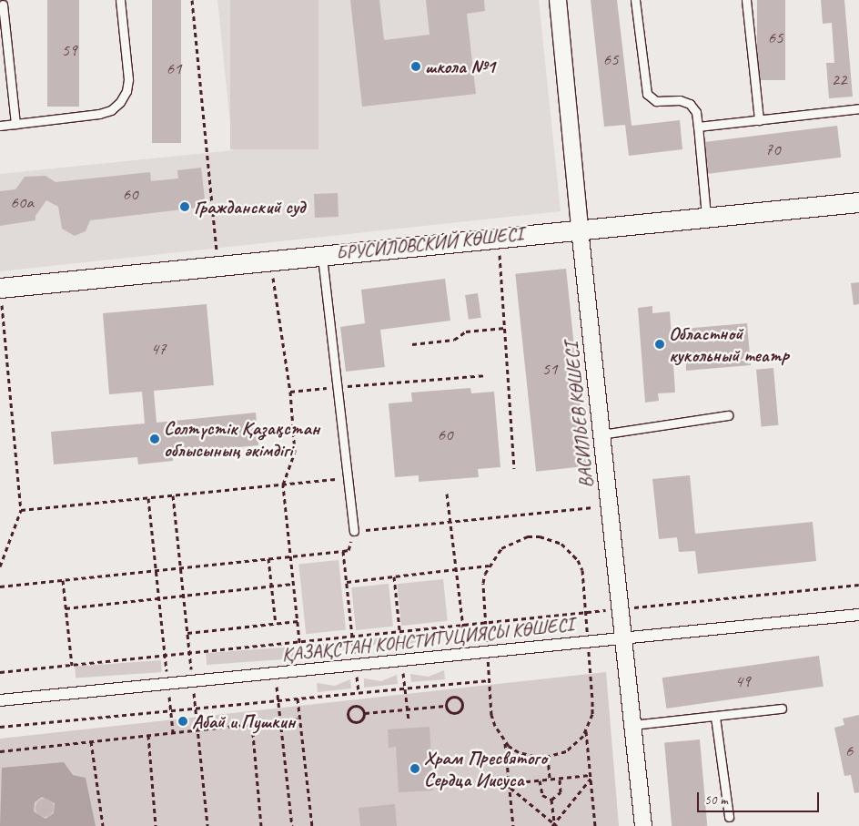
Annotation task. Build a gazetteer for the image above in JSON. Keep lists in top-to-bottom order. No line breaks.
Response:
{"streets":{"street":["БРУСИЛОВСКИЙ КӨШЕСІ","ВАСИЛЬЕВ КӨШЕСІ","ҚАЗАҚСТАН КОНСТИТУЦИЯСЫ КӨШЕСІ"]},"crossings":[["БРУСИЛОВСКИЙ КӨШЕСІ","ВАСИЛЬЕВ КӨШЕСІ"],["ВАСИЛЬЕВ КӨШЕСІ","ҚАЗАҚСТАН КОНСТИТУЦИЯСЫ КӨШЕСІ"]],"places":["школа №1","Гражданский суд","Областной кукольный театр","Солтүстік Қазақстан облысының әкімдігі","Абай и Пушкин","Храм Пресвятого Сердца Иисуса"],"house_numbers":["65","59","65","61","22","70","60","60а","47","51","60","49","6"],"scale_bar":"50 m"}
